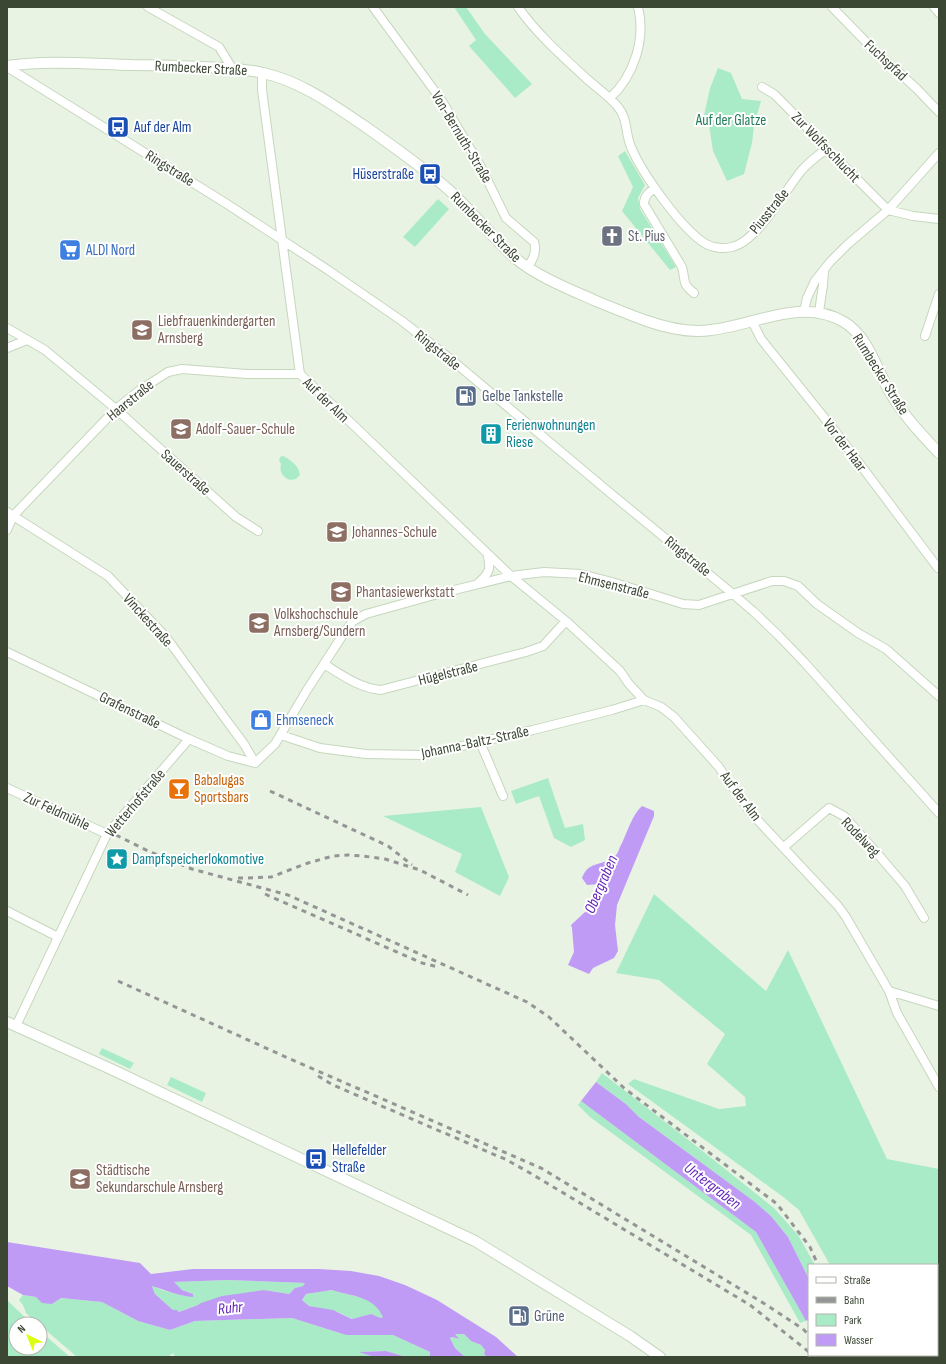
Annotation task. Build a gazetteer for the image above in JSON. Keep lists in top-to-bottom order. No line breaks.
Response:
{"streets":{"street":["Fuchspfad","Rumbecker Straße","Von-Bernuth-Straße","Zur Wolfsschlucht","Ringstraße","Piusstraße","Haarstraße","Auf der Alm","Vor der Haar","Sauerstraße","Ehmsenstraße","Vinckestraße","Hügelstraße","Grafenstraße","Johanna-Baltz-Straße","Wetterhofstraße","Zur Feldmühle","Rodelweg"]},"crossings":[["Rumbecker Straße","Von-Bernuth-Straße"],["Rumbecker Straße","Ringstraße"],["Rumbecker Straße","Auf der Alm"],["Rumbecker Straße","Vor der Haar"],["Zur Wolfsschlucht","Piusstraße"],["Ringstraße","Auf der Alm"],["Ringstraße","Ehmsenstraße"],["Haarstraße","Auf der Alm"],["Haarstraße","Sauerstraße"],["Haarstraße","Vinckestraße"],["Auf der Alm","Ehmsenstraße"],["Auf der Alm","Hügelstraße"],["Auf der Alm","Johanna-Baltz-Straße"],["Auf der Alm","Rodelweg"],["Ehmsenstraße","Vinckestraße"],["Ehmsenstraße","Hügelstraße"],["Ehmsenstraße","Grafenstraße"],["Ehmsenstraße","Johanna-Baltz-Straße"],["Vinckestraße","Grafenstraße"],["Grafenstraße","Wetterhofstraße"],["Wetterhofstraße","Zur Feldmühle"]],"water":["Obergraben","Untergraben","Ruhr"],"parks":["Auf der Glatze"],"places":{"bus stop":["Auf der Alm","Hüserstraße","Hellefelder Straße"],"church":["St. Pius"],"supermarket":["ALDI Nord"],"school or university":["Liebfrauenkindergarten Arnsberg","Adolf-Sauer-Schule","Johannes-Schule","Phantasiewerkstatt","Volkshochschule Arnsberg/Sundern","Städtische Sekundarschule Arnsberg"],"fuel station":["Gelbe Tankstelle","Grüne"],"building":["Ferienwohnungen Riese"],"shop":["Ehmseneck"],"bar":["Babalugas Sportsbars"],"place":["Dampfspeicherlokomotive"]},"legend":["Straße","Bahn","Park","Wasser"],"north":"top left"}
